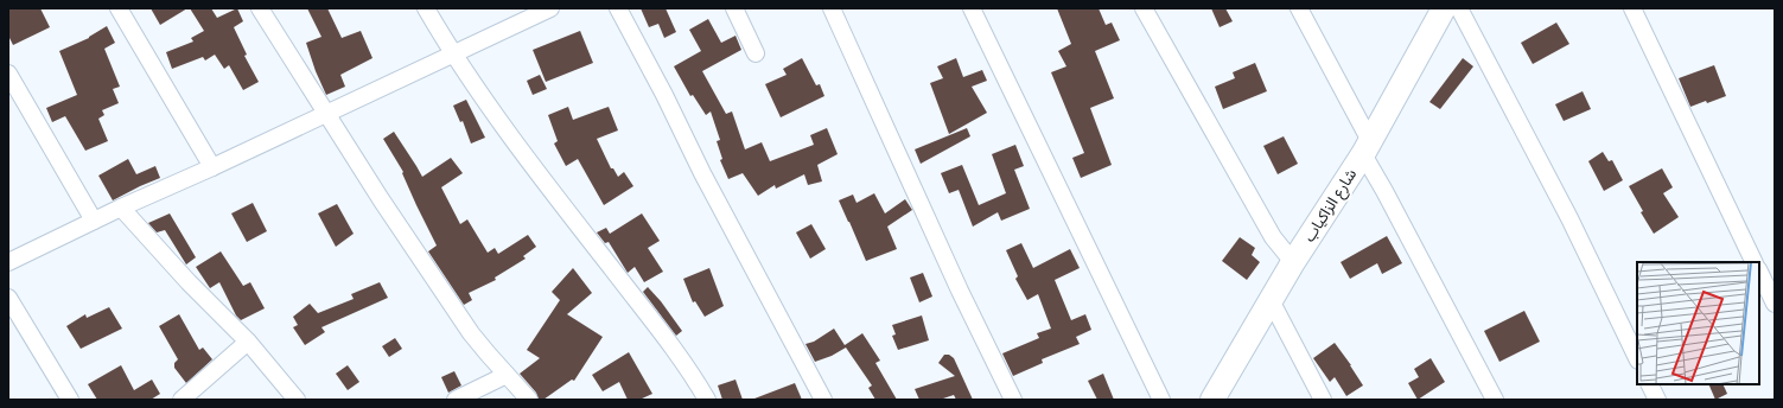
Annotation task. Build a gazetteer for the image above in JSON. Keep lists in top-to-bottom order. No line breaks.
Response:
{"streets":{"street":["شارع الزاكياب"]}}
